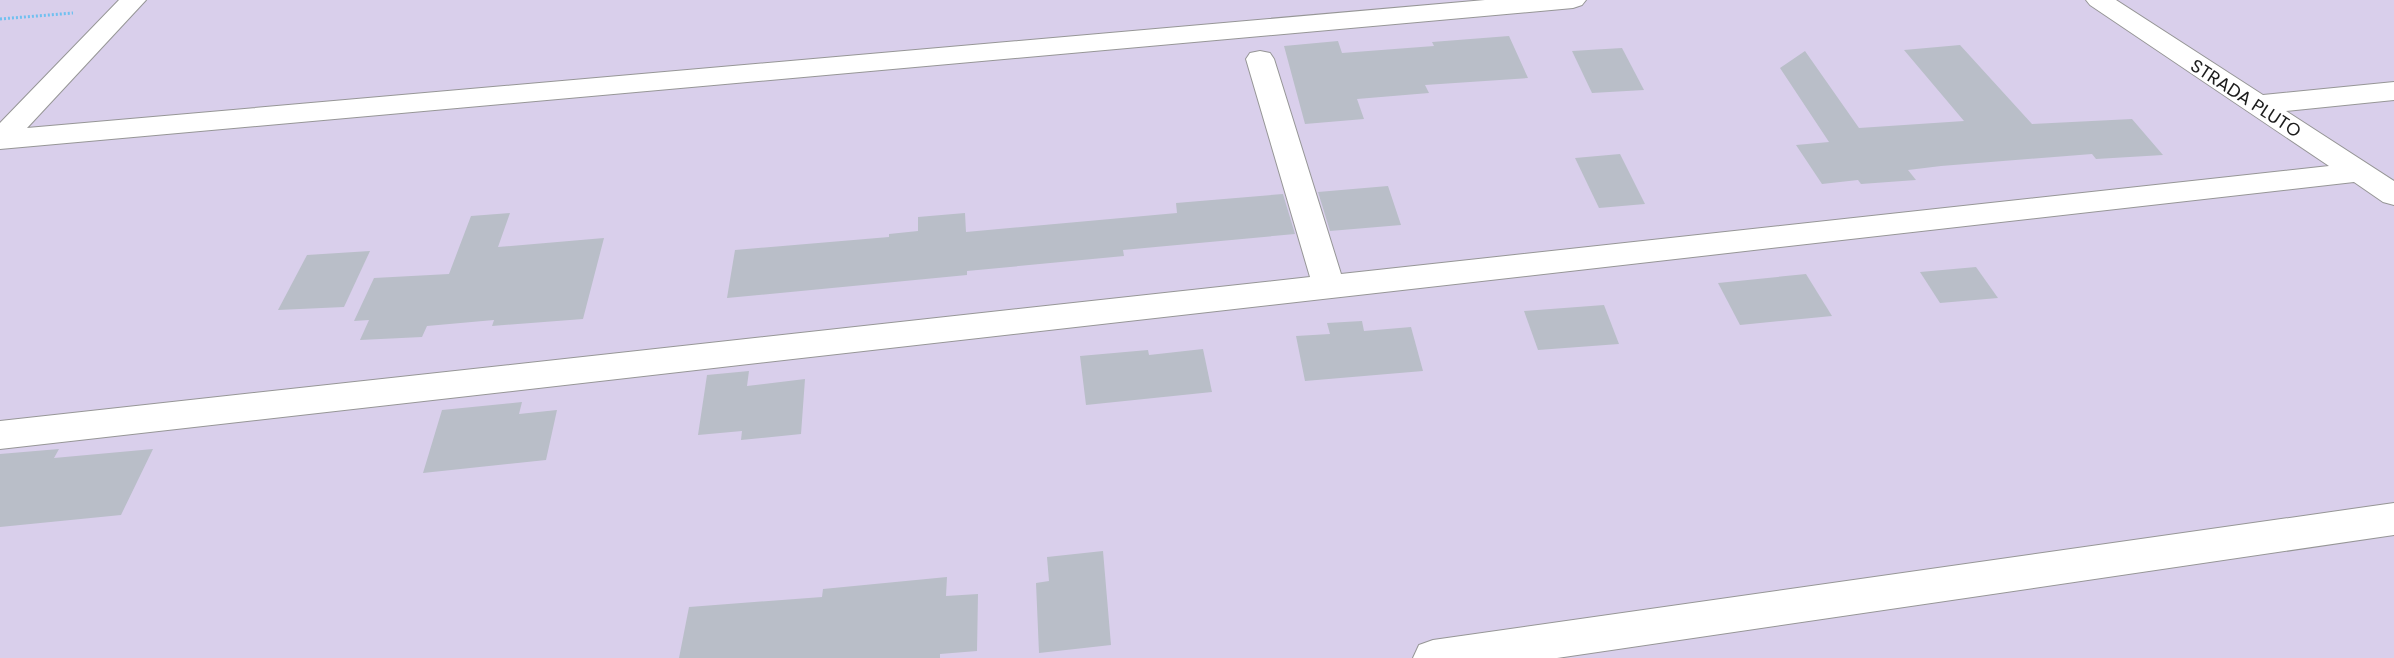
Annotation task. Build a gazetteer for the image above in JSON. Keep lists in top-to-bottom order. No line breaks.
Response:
{"streets":{"street":["STRADA PLUTO"]}}
